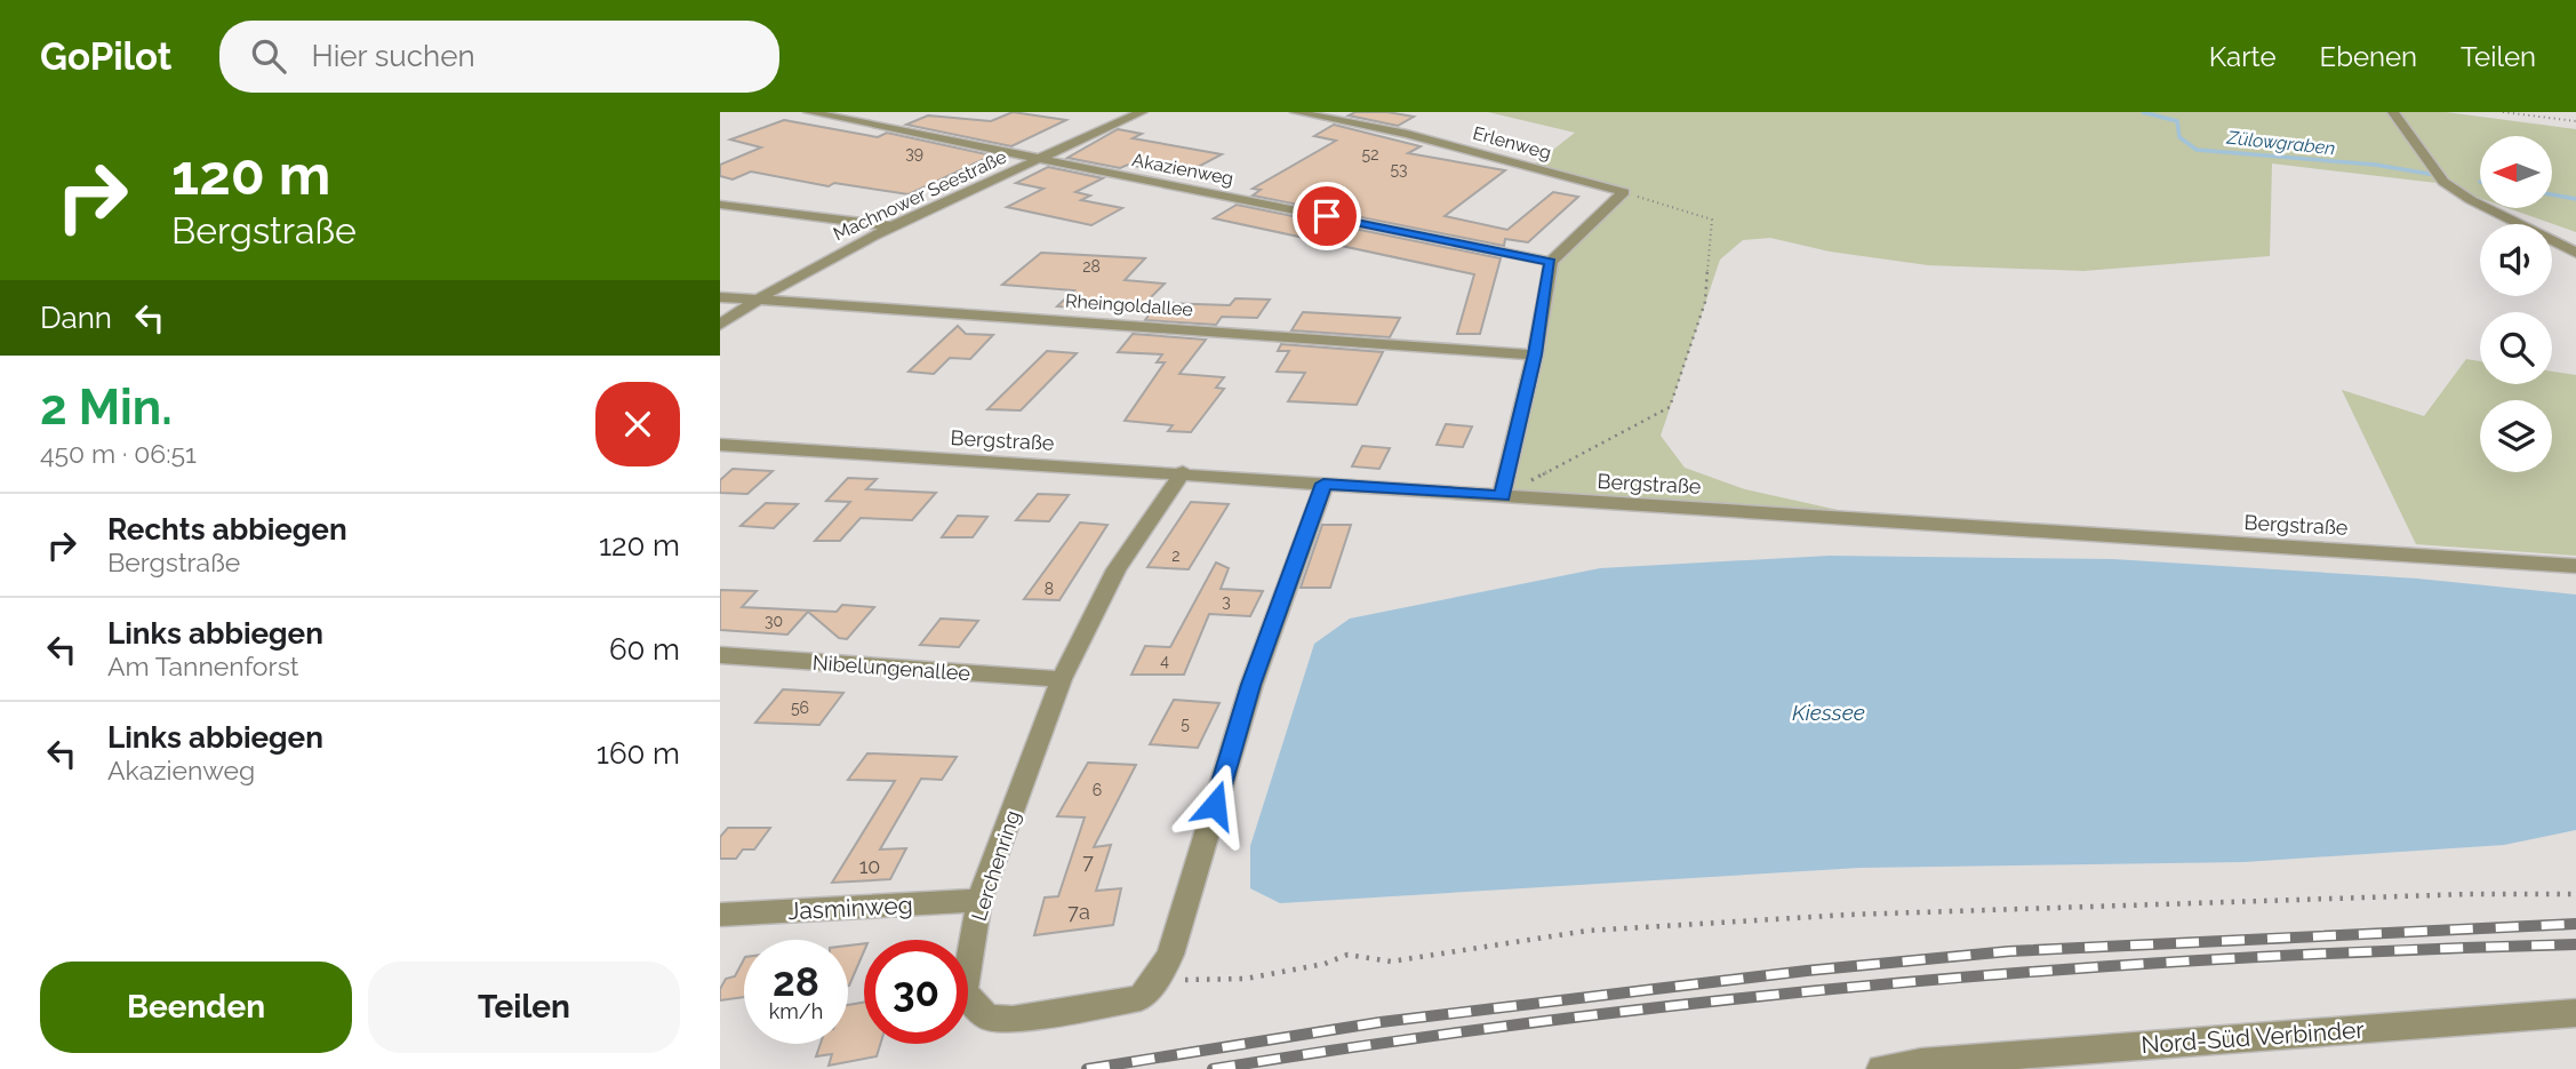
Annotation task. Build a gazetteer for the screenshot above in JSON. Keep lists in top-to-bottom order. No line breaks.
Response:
{"streets":{"street":["Erlenweg","Akazienweg","Machnower Seestraße","Rheingoldallee","Bergstraße","Nibelungenallee","Lerchenring","Jasminweg","Nord-Süd Verbinder"]},"crossings":[["Akazienweg","Machnower Seestraße"],["Machnower Seestraße","Rheingoldallee"],["Bergstraße","Lerchenring"],["Nibelungenallee","Lerchenring"],["Lerchenring","Jasminweg"]],"water":["Zülowgraben","Kiessee"],"house_numbers":["39","52","53","28","2","8","3","30","4","56","5","6","7","10","7a"],"north":"left","page":{"header":"GoPilot","search":"Hier suchen","nav":["Karte","Ebenen","Teilen"],"turn":["120 m","Bergstraße"],"then":"Dann","heading":["2 Min.","450 m · 06:51"],"list":[{"name":"Rechts abbiegen","note":"Bergstraße","value":"120 m"},{"name":"Links abbiegen","note":"Am Tannenforst","value":"60 m"},{"name":"Links abbiegen","note":"Akazienweg","value":"160 m"}],"speed":"28 km/h","limit":"30","buttons":["Beenden","Teilen"]}}
